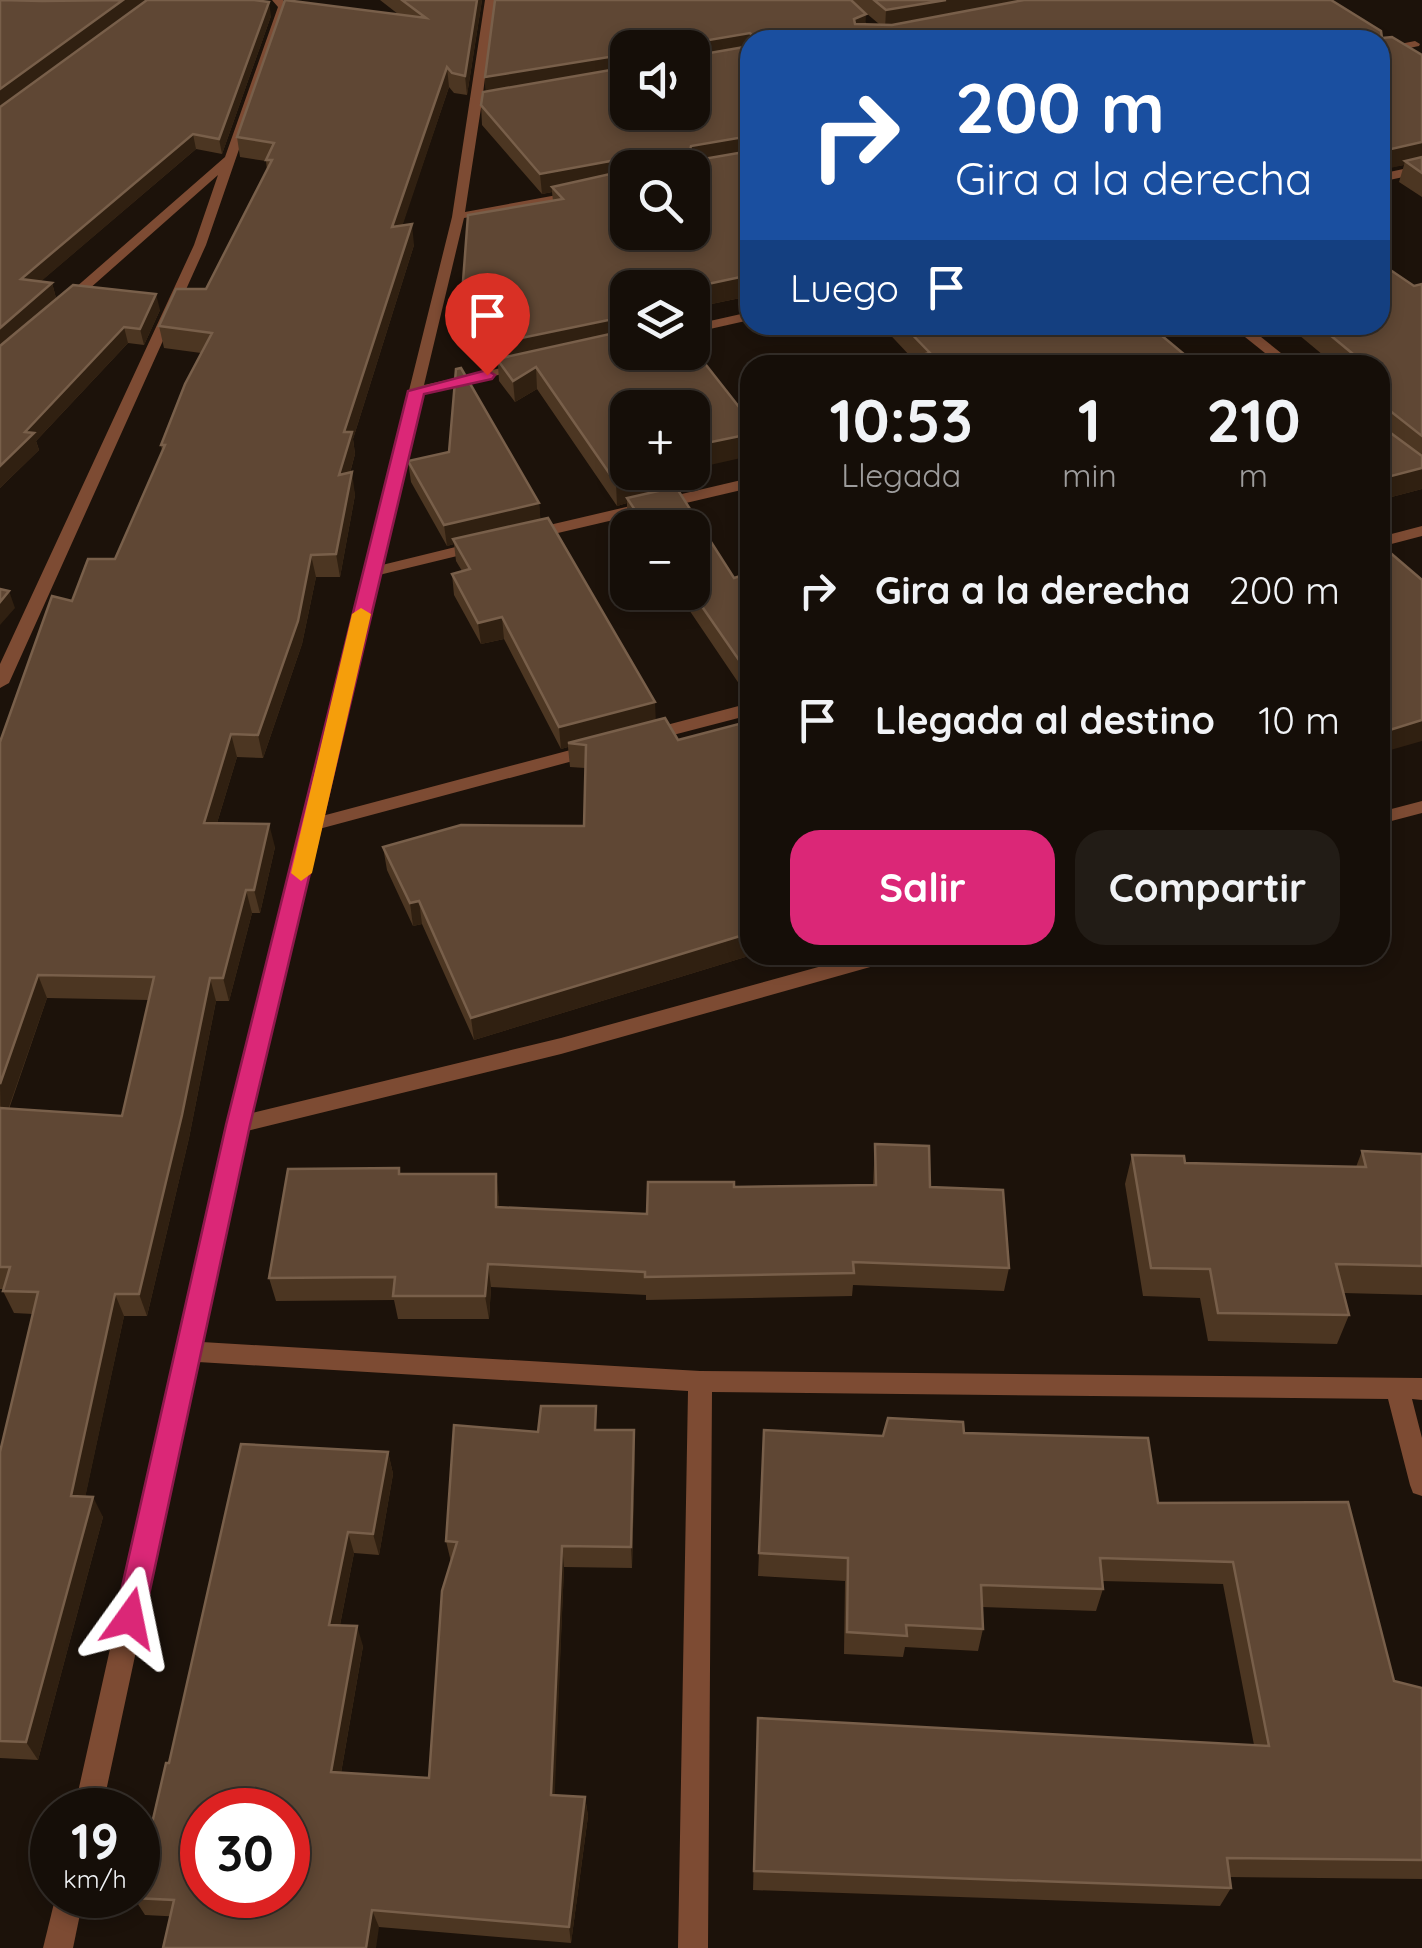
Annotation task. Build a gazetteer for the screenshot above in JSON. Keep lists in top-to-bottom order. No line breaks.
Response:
{"page":{"map_buttons":["+","−"],"turn":["200 m","Gira a la derecha"],"then":"Luego","eta":["10:53","Llegada","1","min","210","m"],"list":[{"name":"Gira a la derecha","value":"200 m"},{"name":"Llegada al destino","value":"10 m"}],"buttons":["Salir","Compartir"],"speed":"19 km/h","limit":"30"}}
